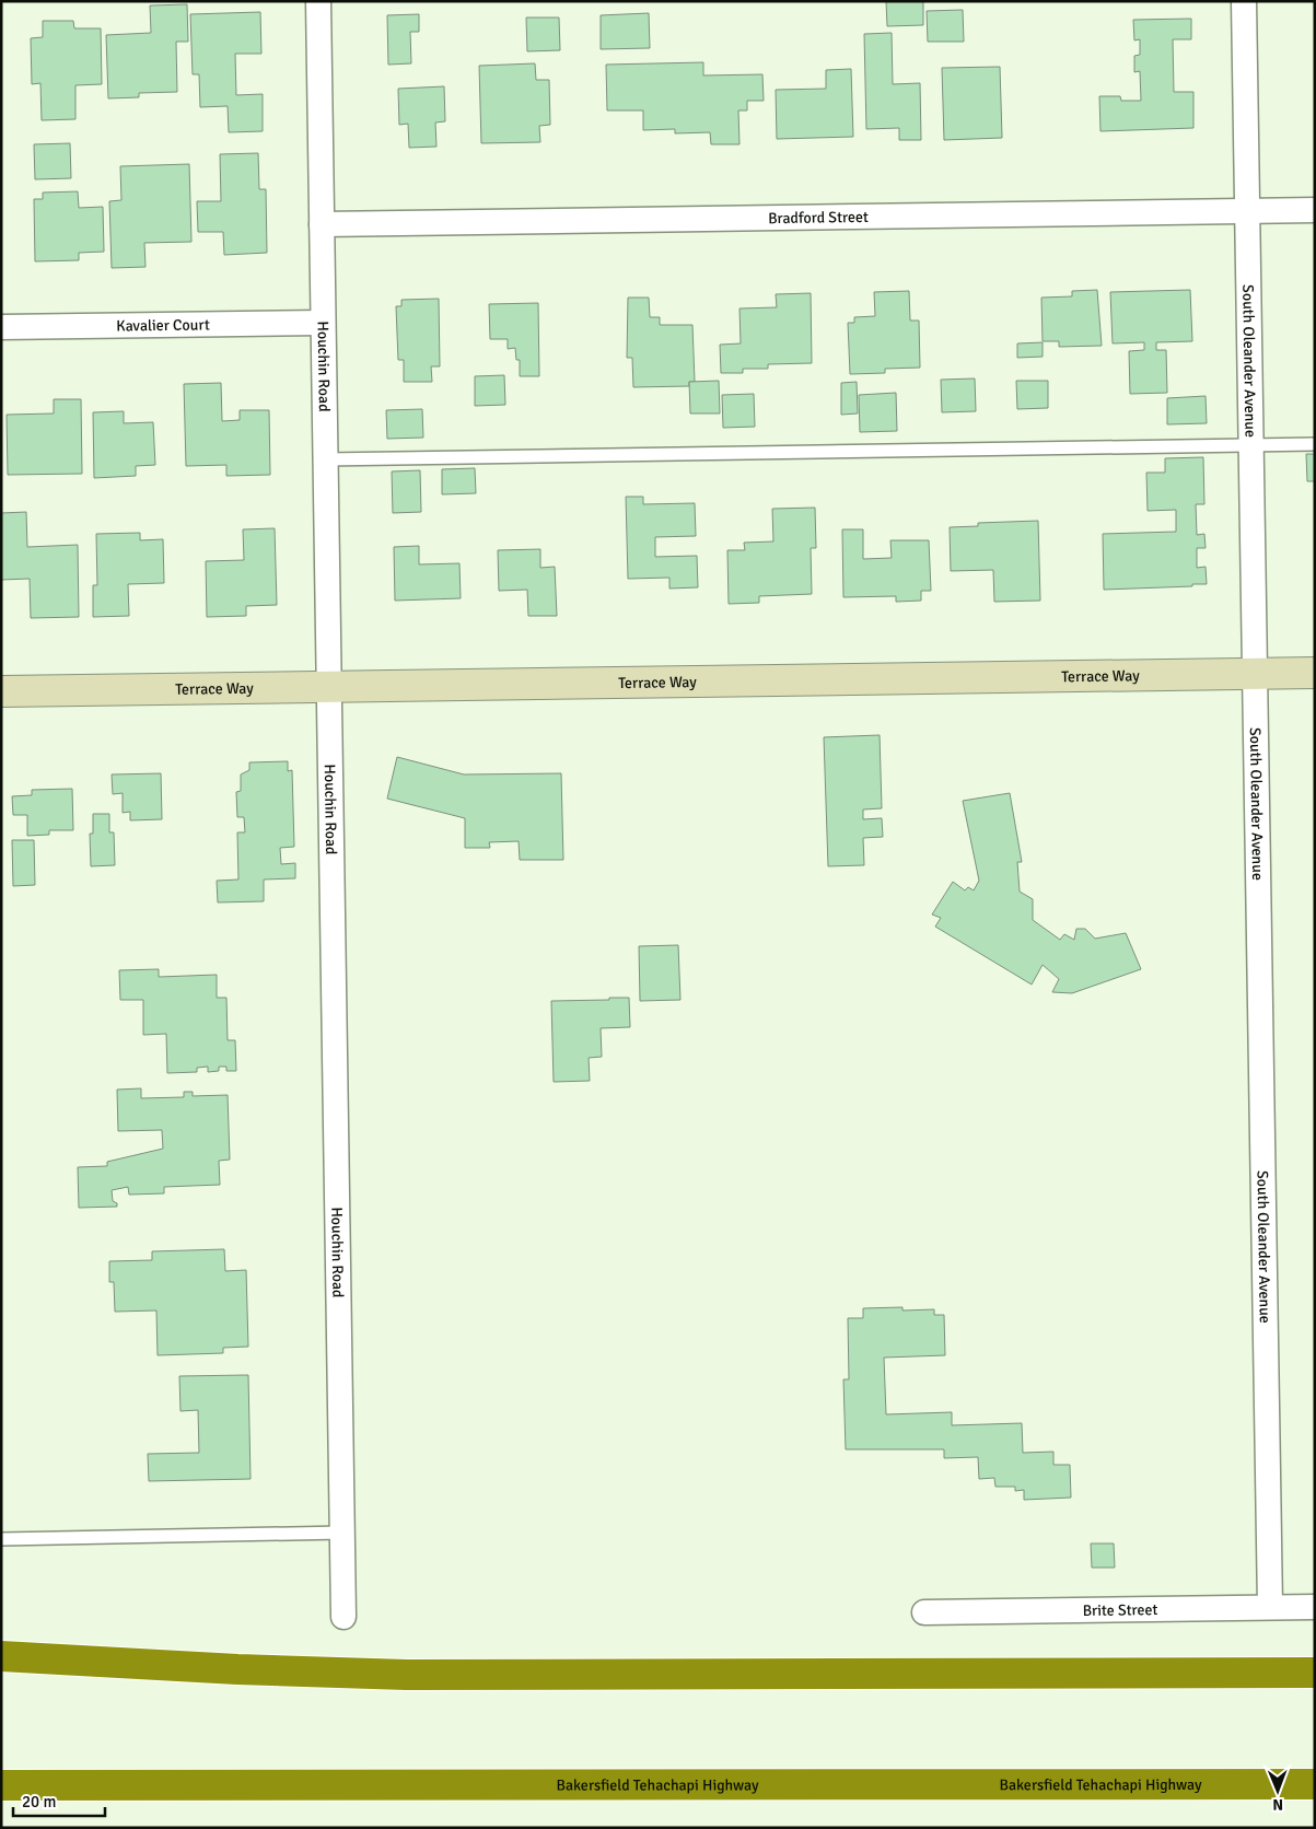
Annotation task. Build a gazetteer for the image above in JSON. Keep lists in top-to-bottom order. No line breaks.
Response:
{"streets":{"highway":["Bakersfield Tehachapi Highway"],"street":["Bradford Street","Kavalier Court","South Oleander Avenue","Houchin Road","Terrace Way","Brite Street"]},"crossings":[["Bradford Street","South Oleander Avenue"],["Bradford Street","Houchin Road"],["Kavalier Court","Houchin Road"],["South Oleander Avenue","Terrace Way"],["South Oleander Avenue","Brite Street"],["Houchin Road","Terrace Way"]],"scale_bar":"20 m","north":"bottom"}
